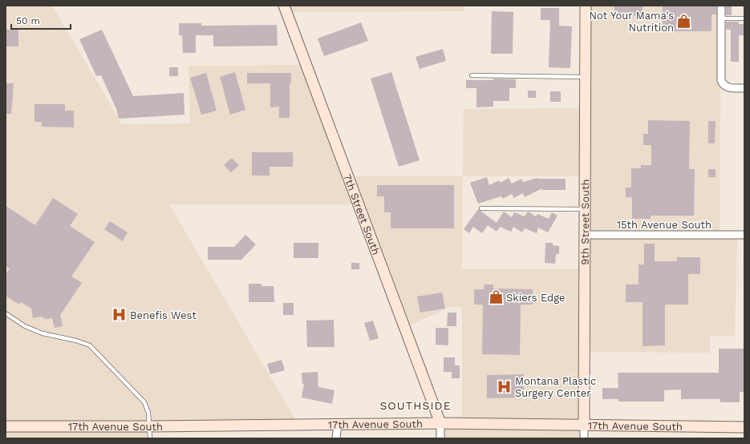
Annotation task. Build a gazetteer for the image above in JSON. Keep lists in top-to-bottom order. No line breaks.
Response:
{"streets":{"street":["7th Street South","9th Street South","15th Avenue South","17th Avenue South"]},"crossings":[["7th Street South","17th Avenue South"],["9th Street South","15th Avenue South"],["9th Street South","17th Avenue South"]],"districts":["SOUTHSIDE"],"places":{"shop":["Not Your Mama's Nutrition","Skiers Edge"],"hospital":["Benefis West","Montana Plastic Surgery Center"]},"scale_bar":"50 m"}
